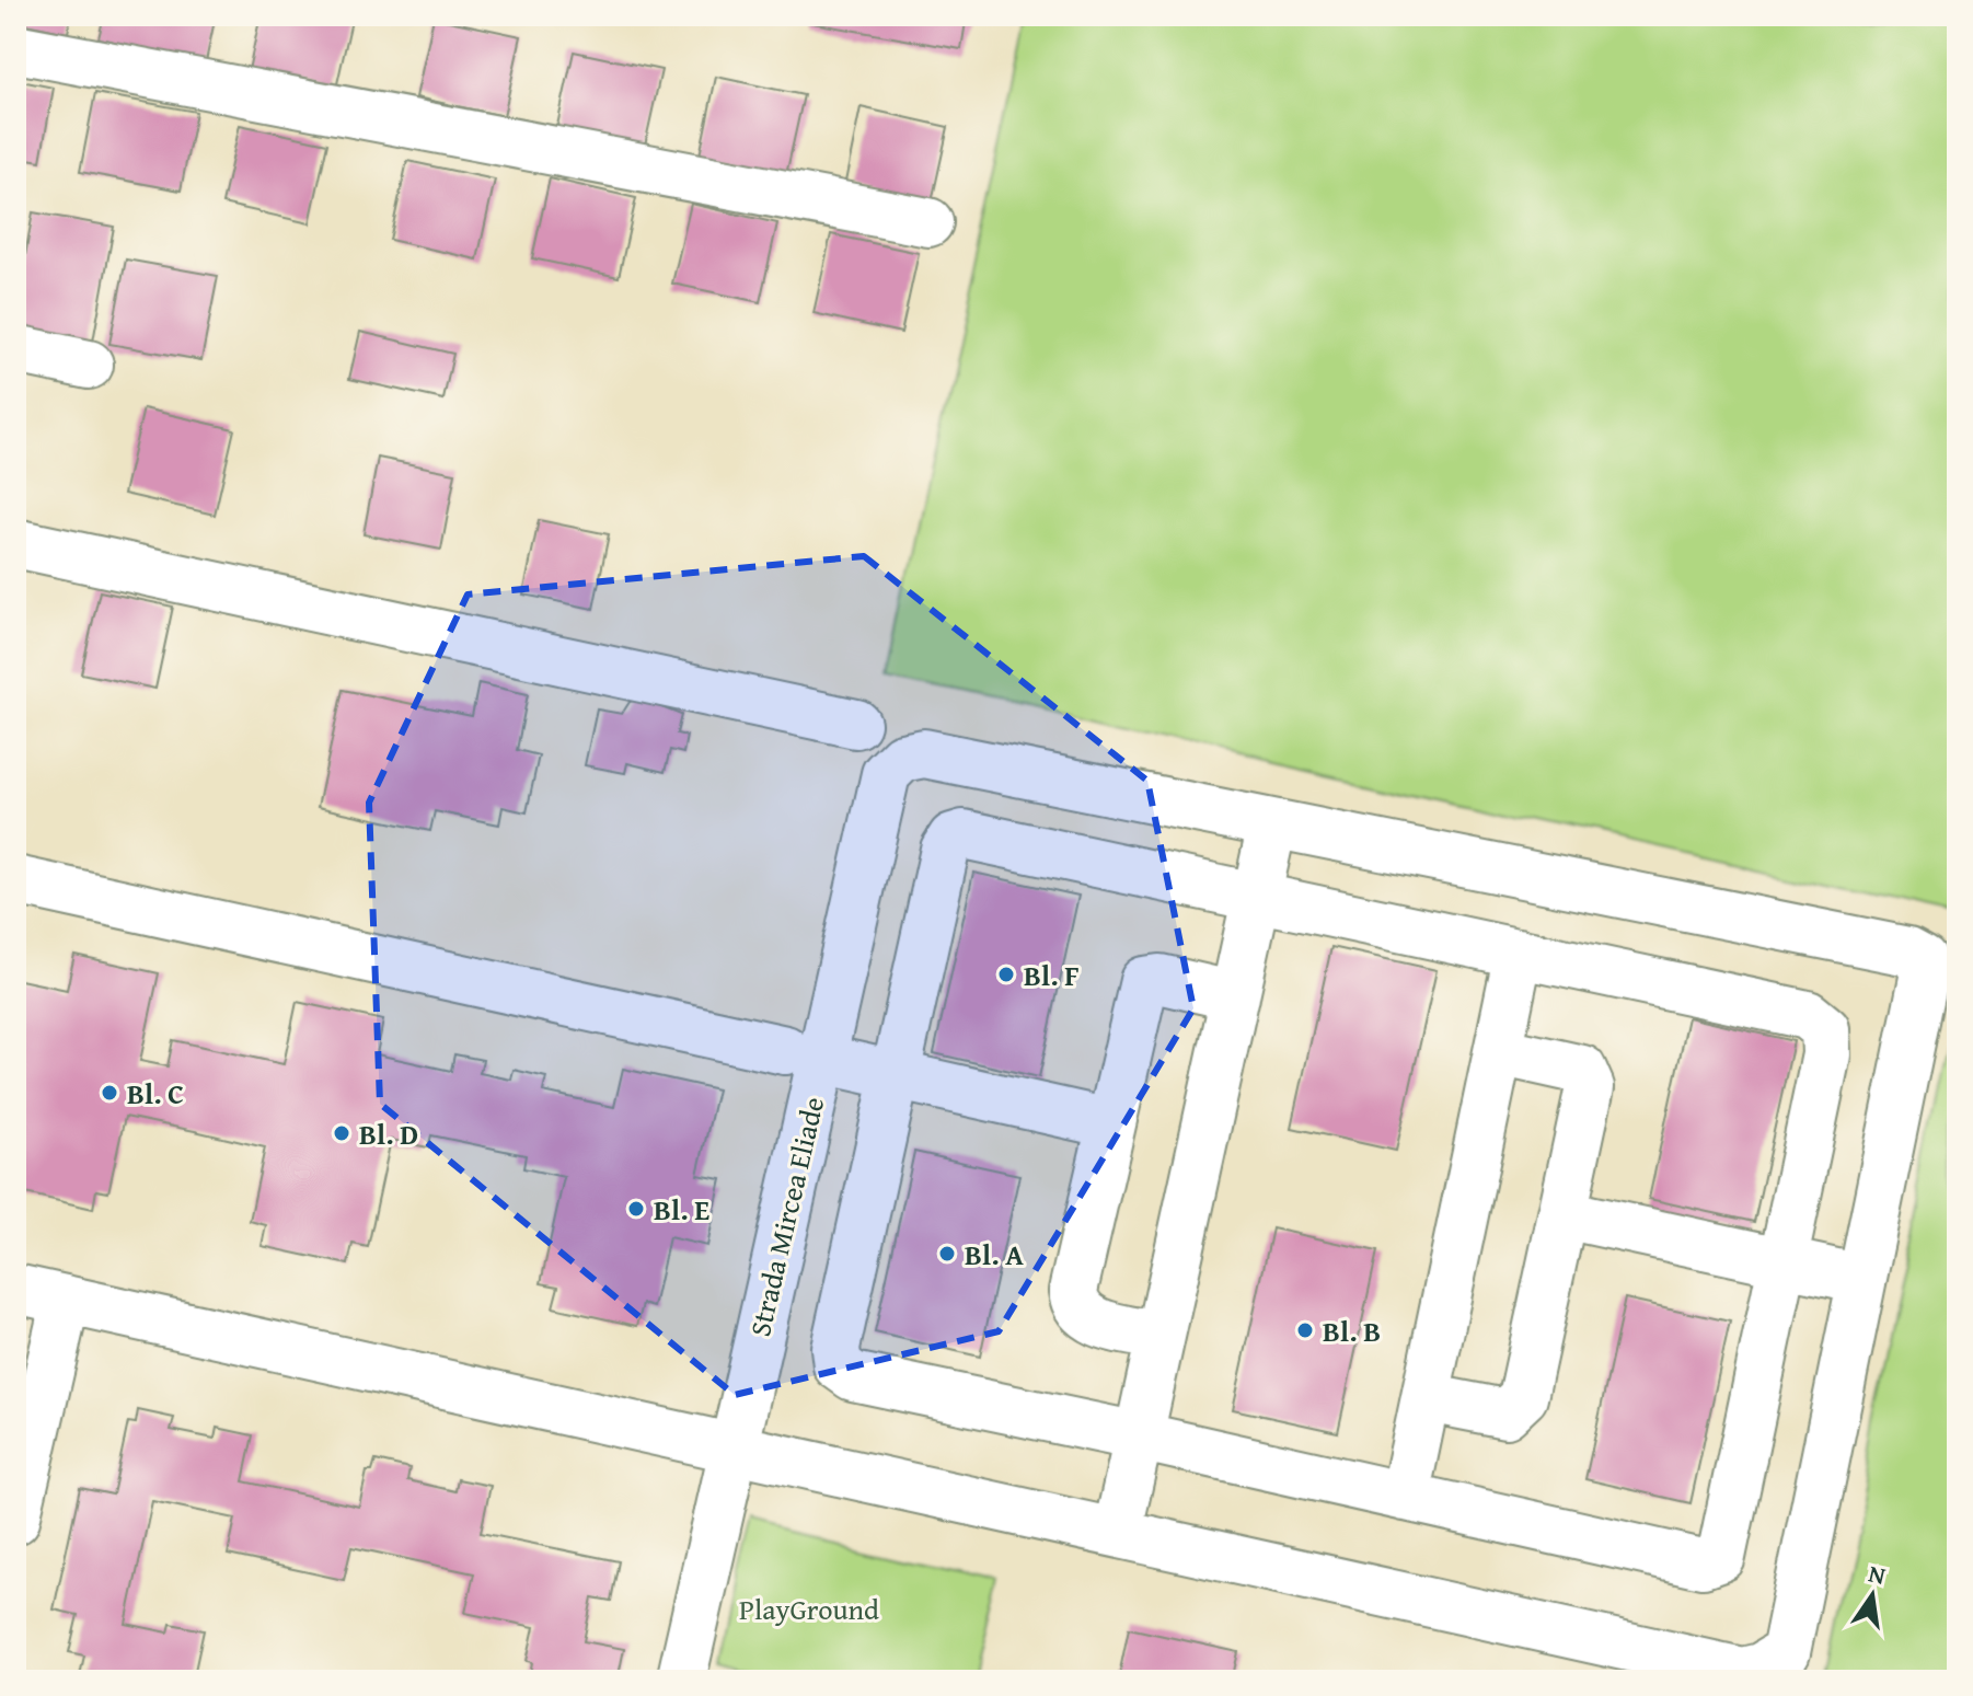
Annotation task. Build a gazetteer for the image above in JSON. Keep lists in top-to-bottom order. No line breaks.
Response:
{"streets":{"street":["Strada Mircea Eliade"]},"parks":["PlayGround"],"places":["Bl. F","Bl. C","Bl. D","Bl. E","Bl. A","Bl. B"],"north":"top"}
